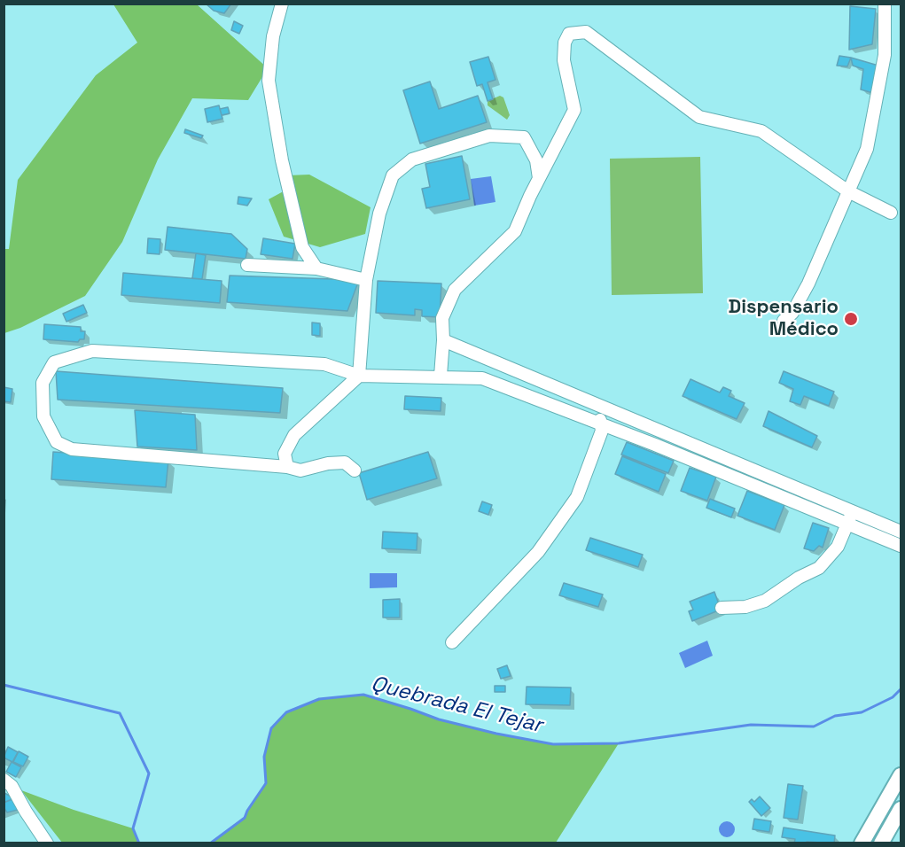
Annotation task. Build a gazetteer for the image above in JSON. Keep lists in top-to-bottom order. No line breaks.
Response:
{"water":["Quebrada El Tejar"],"places":["Dispensario Médico"]}
